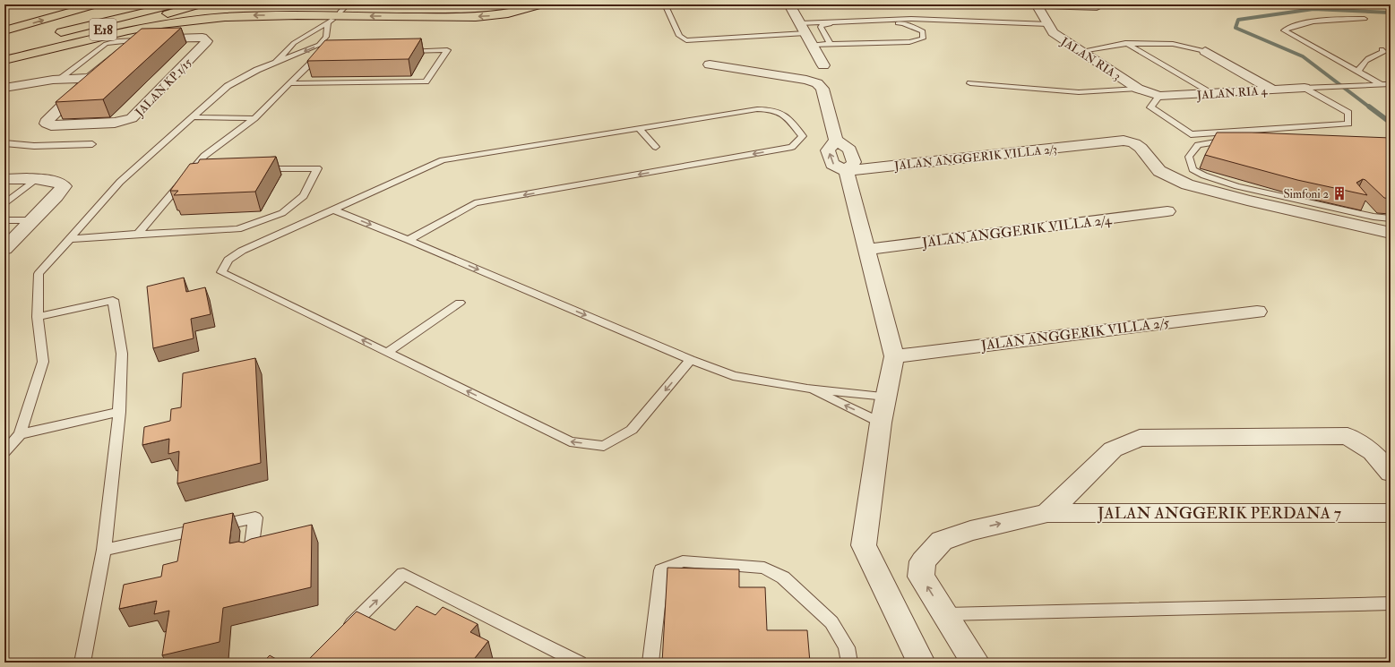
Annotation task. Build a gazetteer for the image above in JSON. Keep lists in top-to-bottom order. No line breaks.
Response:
{"streets":{"highway":["E18"],"street":["JALAN RIA 3","JALAN KP 1/15","JALAN RIA 4","JALAN ANGGERIK VILLA 2/3","JALAN ANGGERIK VILLA 2/4","JALAN ANGGERIK VILLA 2/5","JALAN ANGGERIK PERDANA 7"]},"crossings":[["JALAN RIA 3","JALAN RIA 4"]],"places":{"building":["Simfoni 2"]}}
